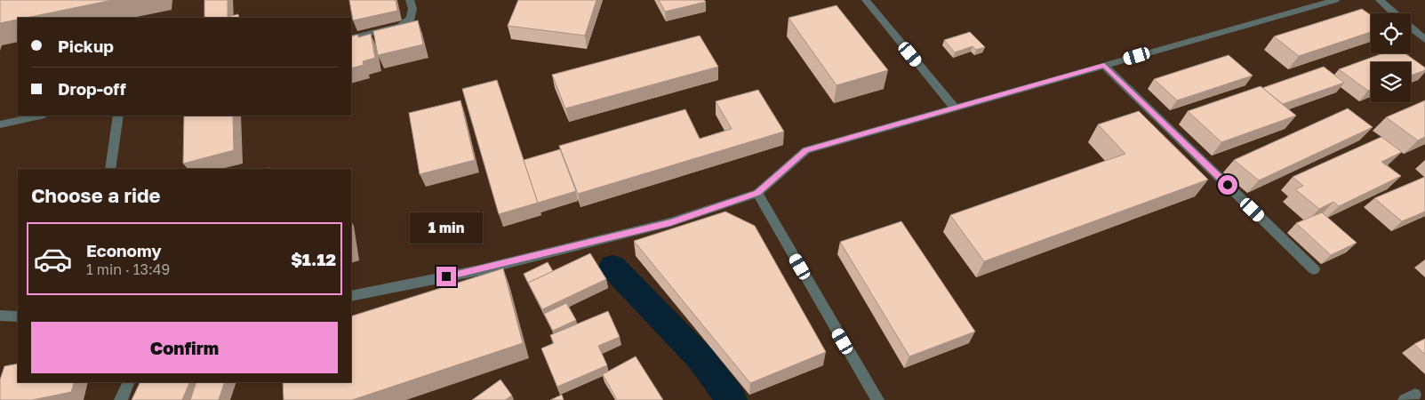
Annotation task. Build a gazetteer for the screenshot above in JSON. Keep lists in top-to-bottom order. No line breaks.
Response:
{"page":{"banner":["Pickup","Drop-off"],"heading":"Choose a ride","bubble":"1 min","list":[{"name":"Economy","note":"1 min · 13:49","value":"$1.12"}],"buttons":"Confirm"}}
